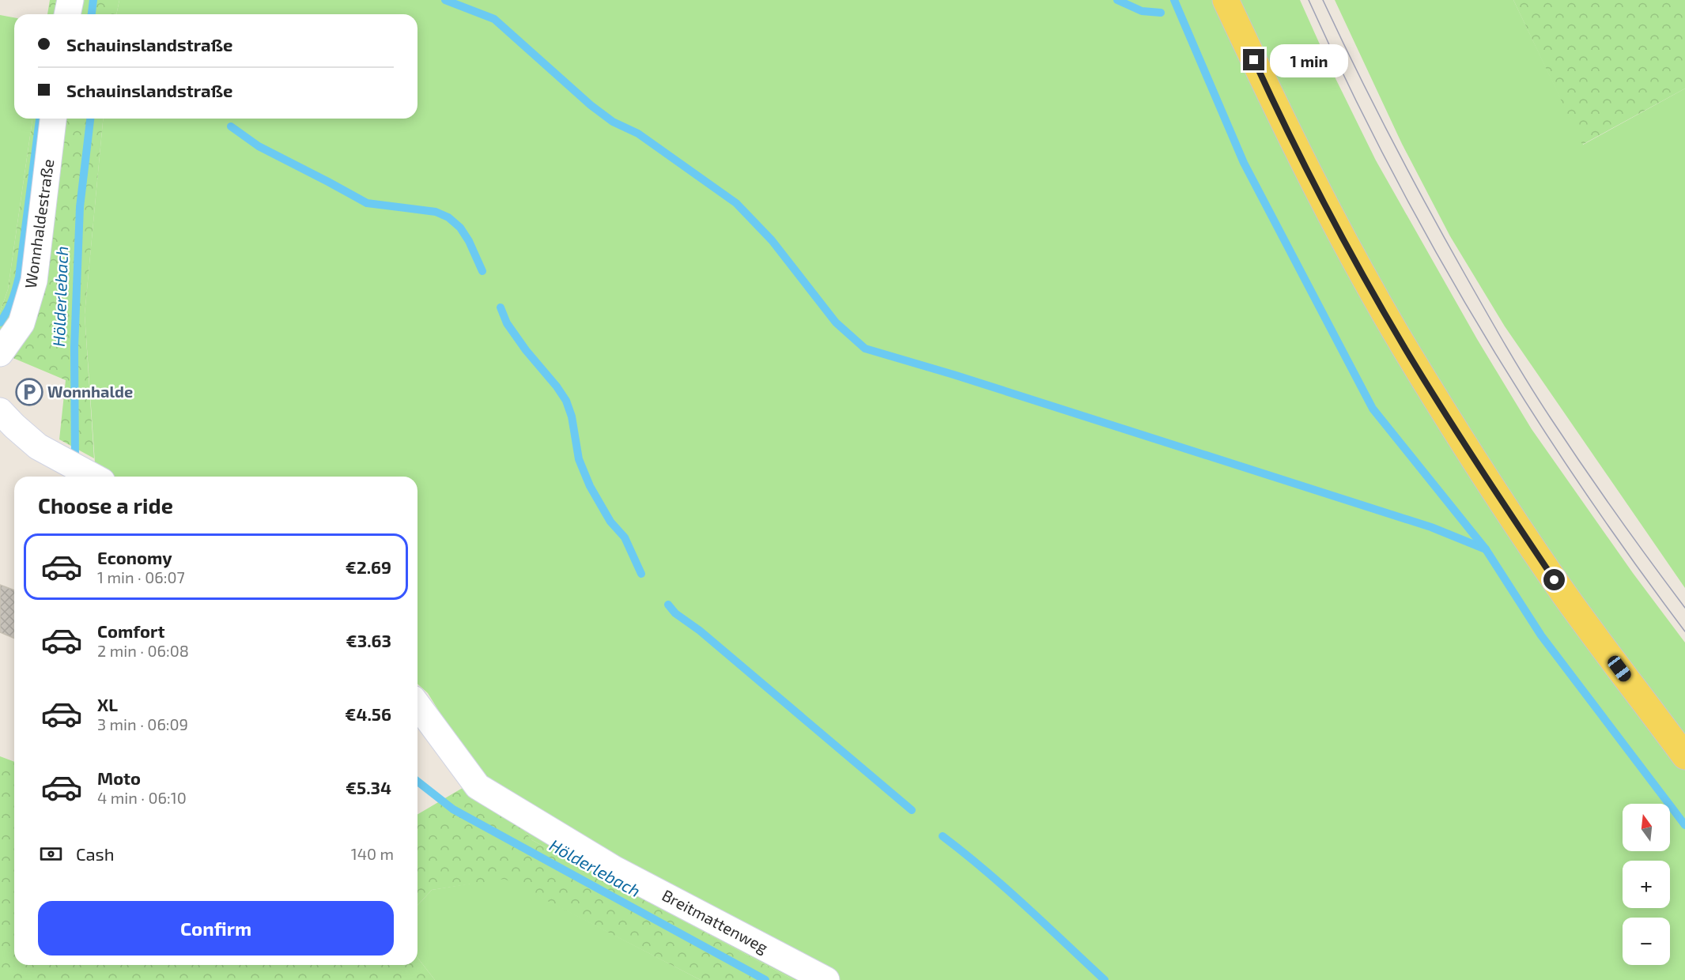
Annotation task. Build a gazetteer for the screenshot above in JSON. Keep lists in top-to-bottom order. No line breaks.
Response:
{"streets":{"street":["Wonnhaldestraße","Breitmattenweg"]},"water":["Hölderlebach"],"places":{"parking":["Wonnhalde"]},"north":"top","page":{"banner":["Schauinslandstraße","Schauinslandstraße"],"bubble":"1 min","heading":"Choose a ride","list":[{"name":"Economy","note":"1 min · 06:07","value":"€2.69"},{"name":"Comfort","note":"2 min · 06:08","value":"€3.63"},{"name":"XL","note":"3 min · 06:09","value":"€4.56"},{"name":"Moto","note":"4 min · 06:10","value":"€5.34"}],"map_buttons":["+","−"],"pay":["Cash","140 m"],"buttons":"Confirm"}}
